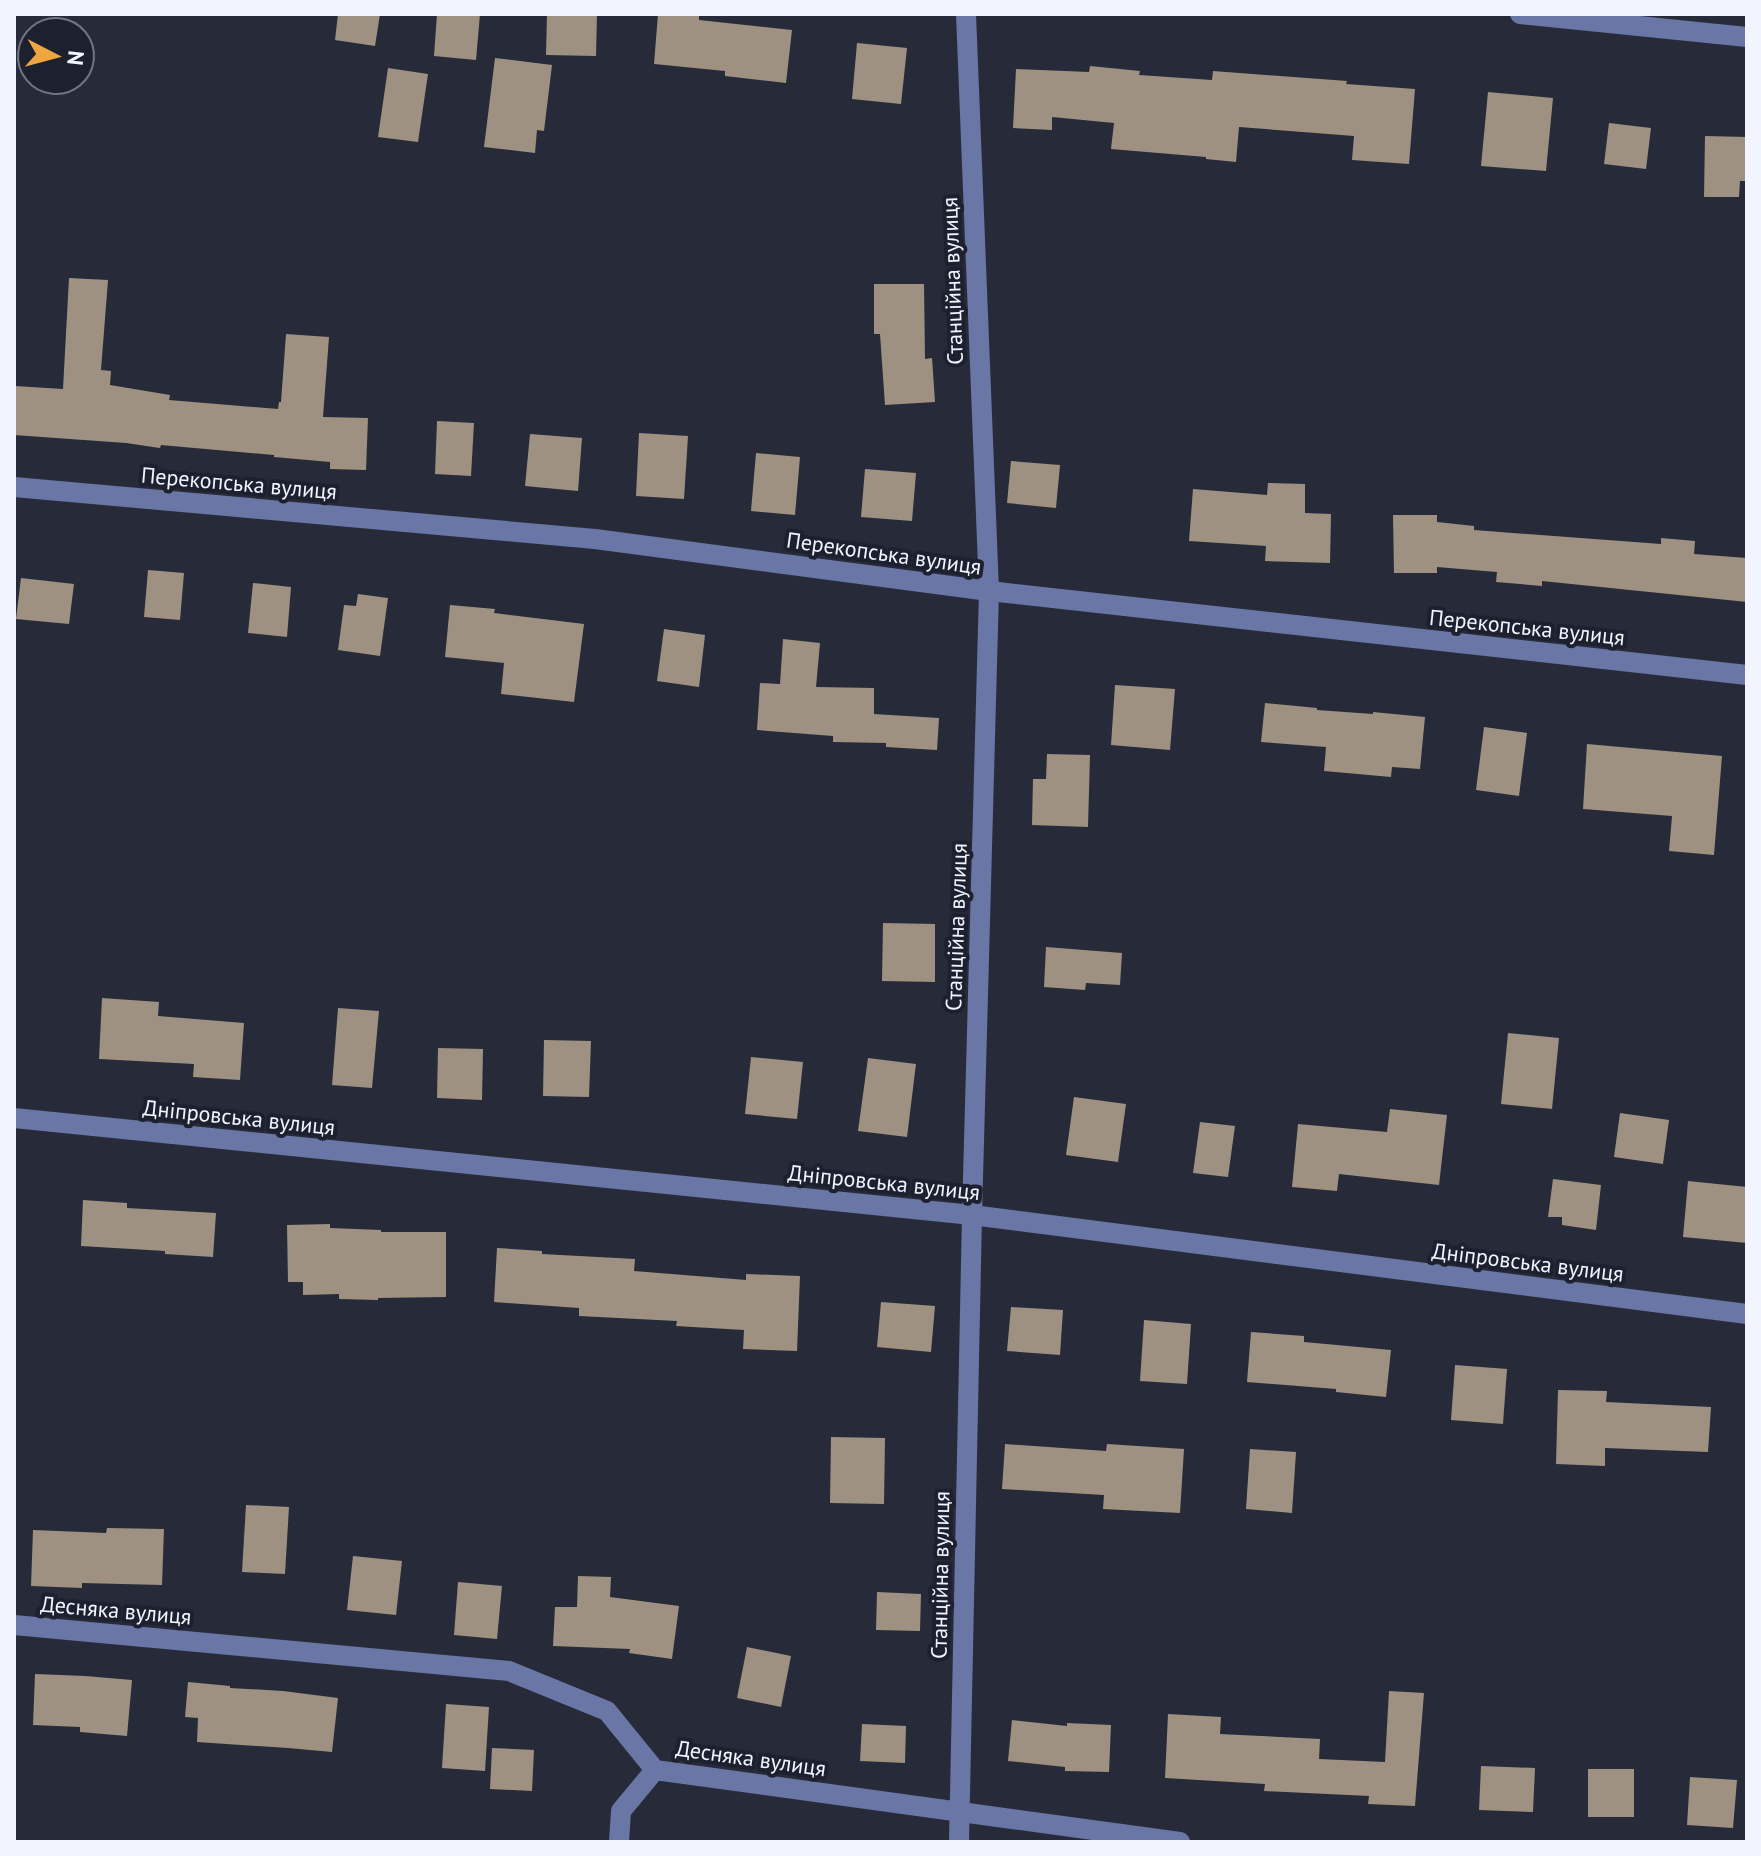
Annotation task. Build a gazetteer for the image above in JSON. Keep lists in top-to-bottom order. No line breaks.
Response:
{"streets":{"street":["Станційна вулиця","Перекопська вулиця","Дніпровська вулиця","Десняка вулиця"]},"crossings":[["Станційна вулиця","Перекопська вулиця"],["Станційна вулиця","Дніпровська вулиця"],["Станційна вулиця","Десняка вулиця"]],"north":"right"}
